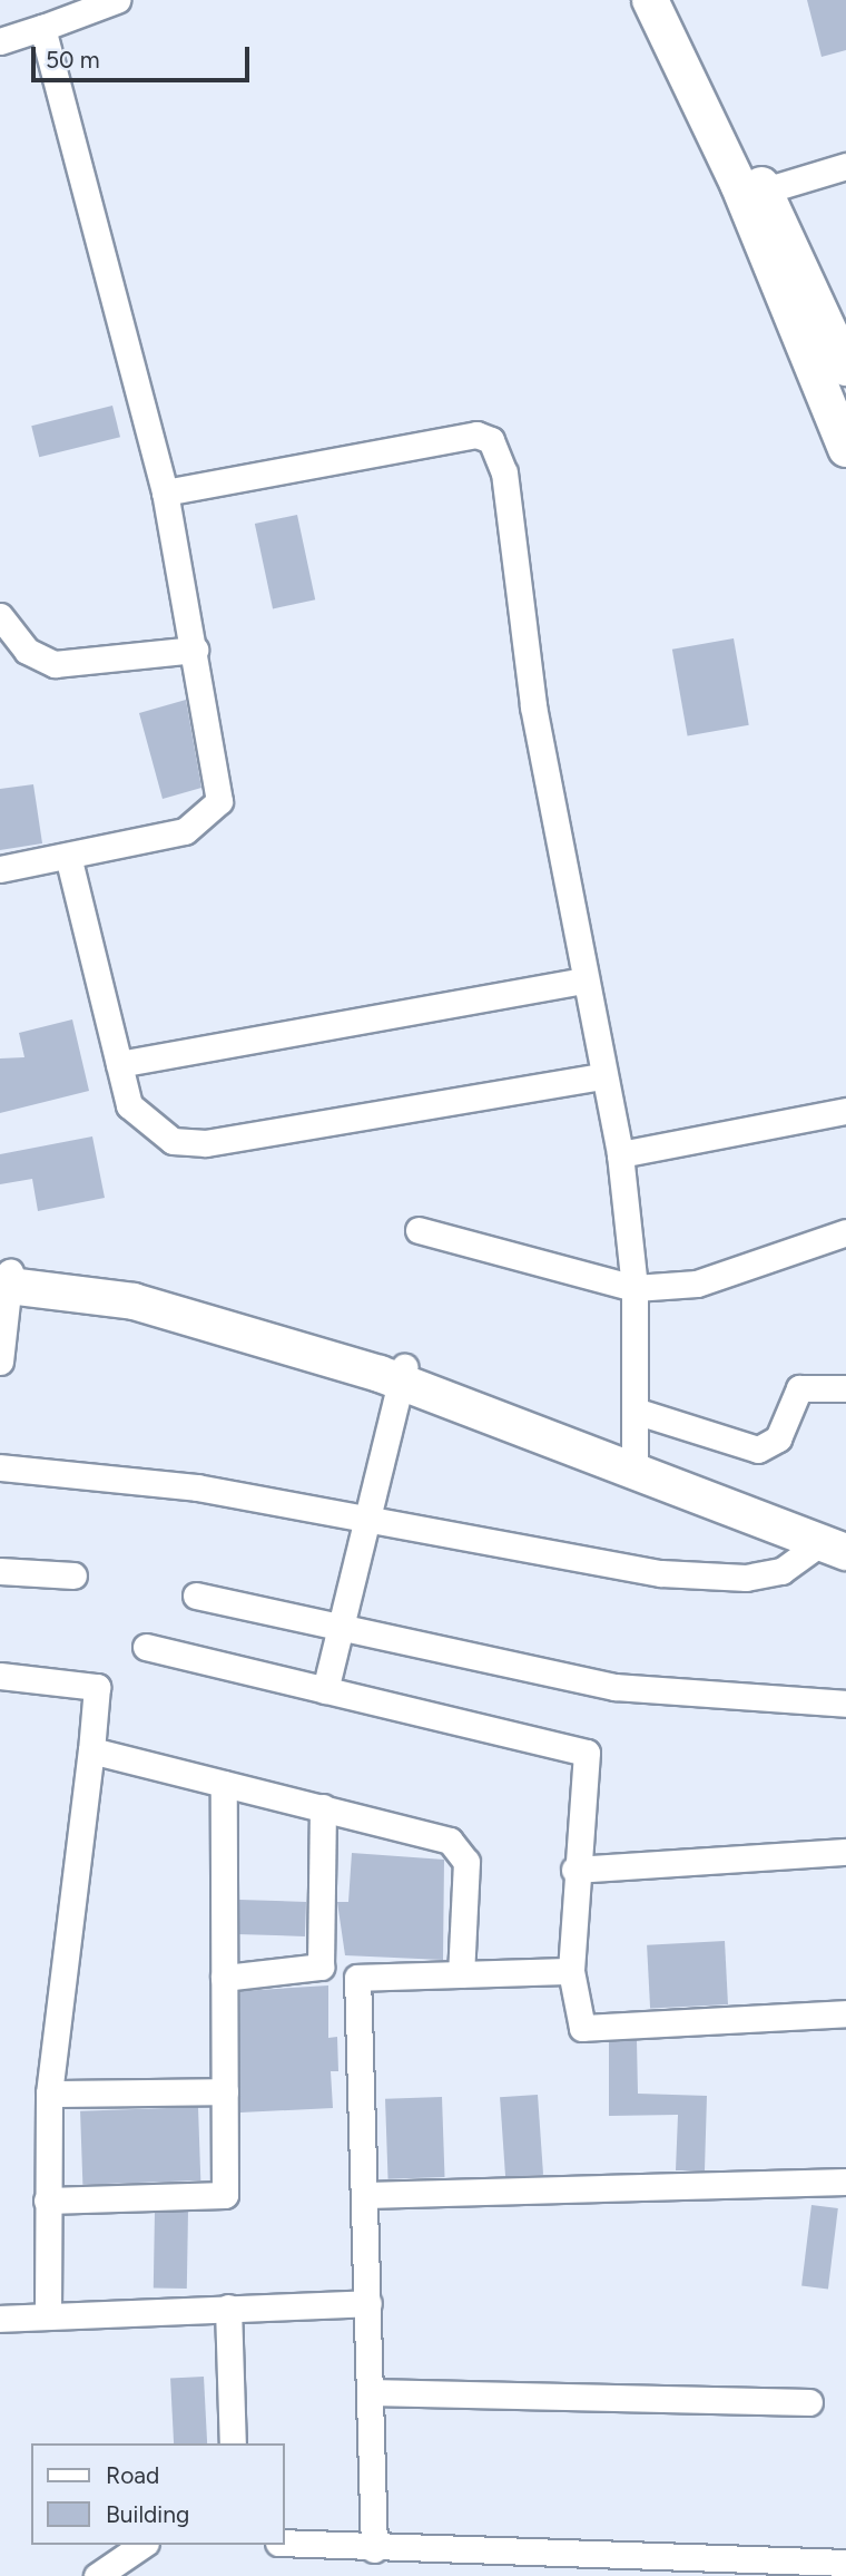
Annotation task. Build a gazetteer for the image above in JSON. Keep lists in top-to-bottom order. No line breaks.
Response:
{"legend":["Road","Building"],"scale_bar":"50 m"}
